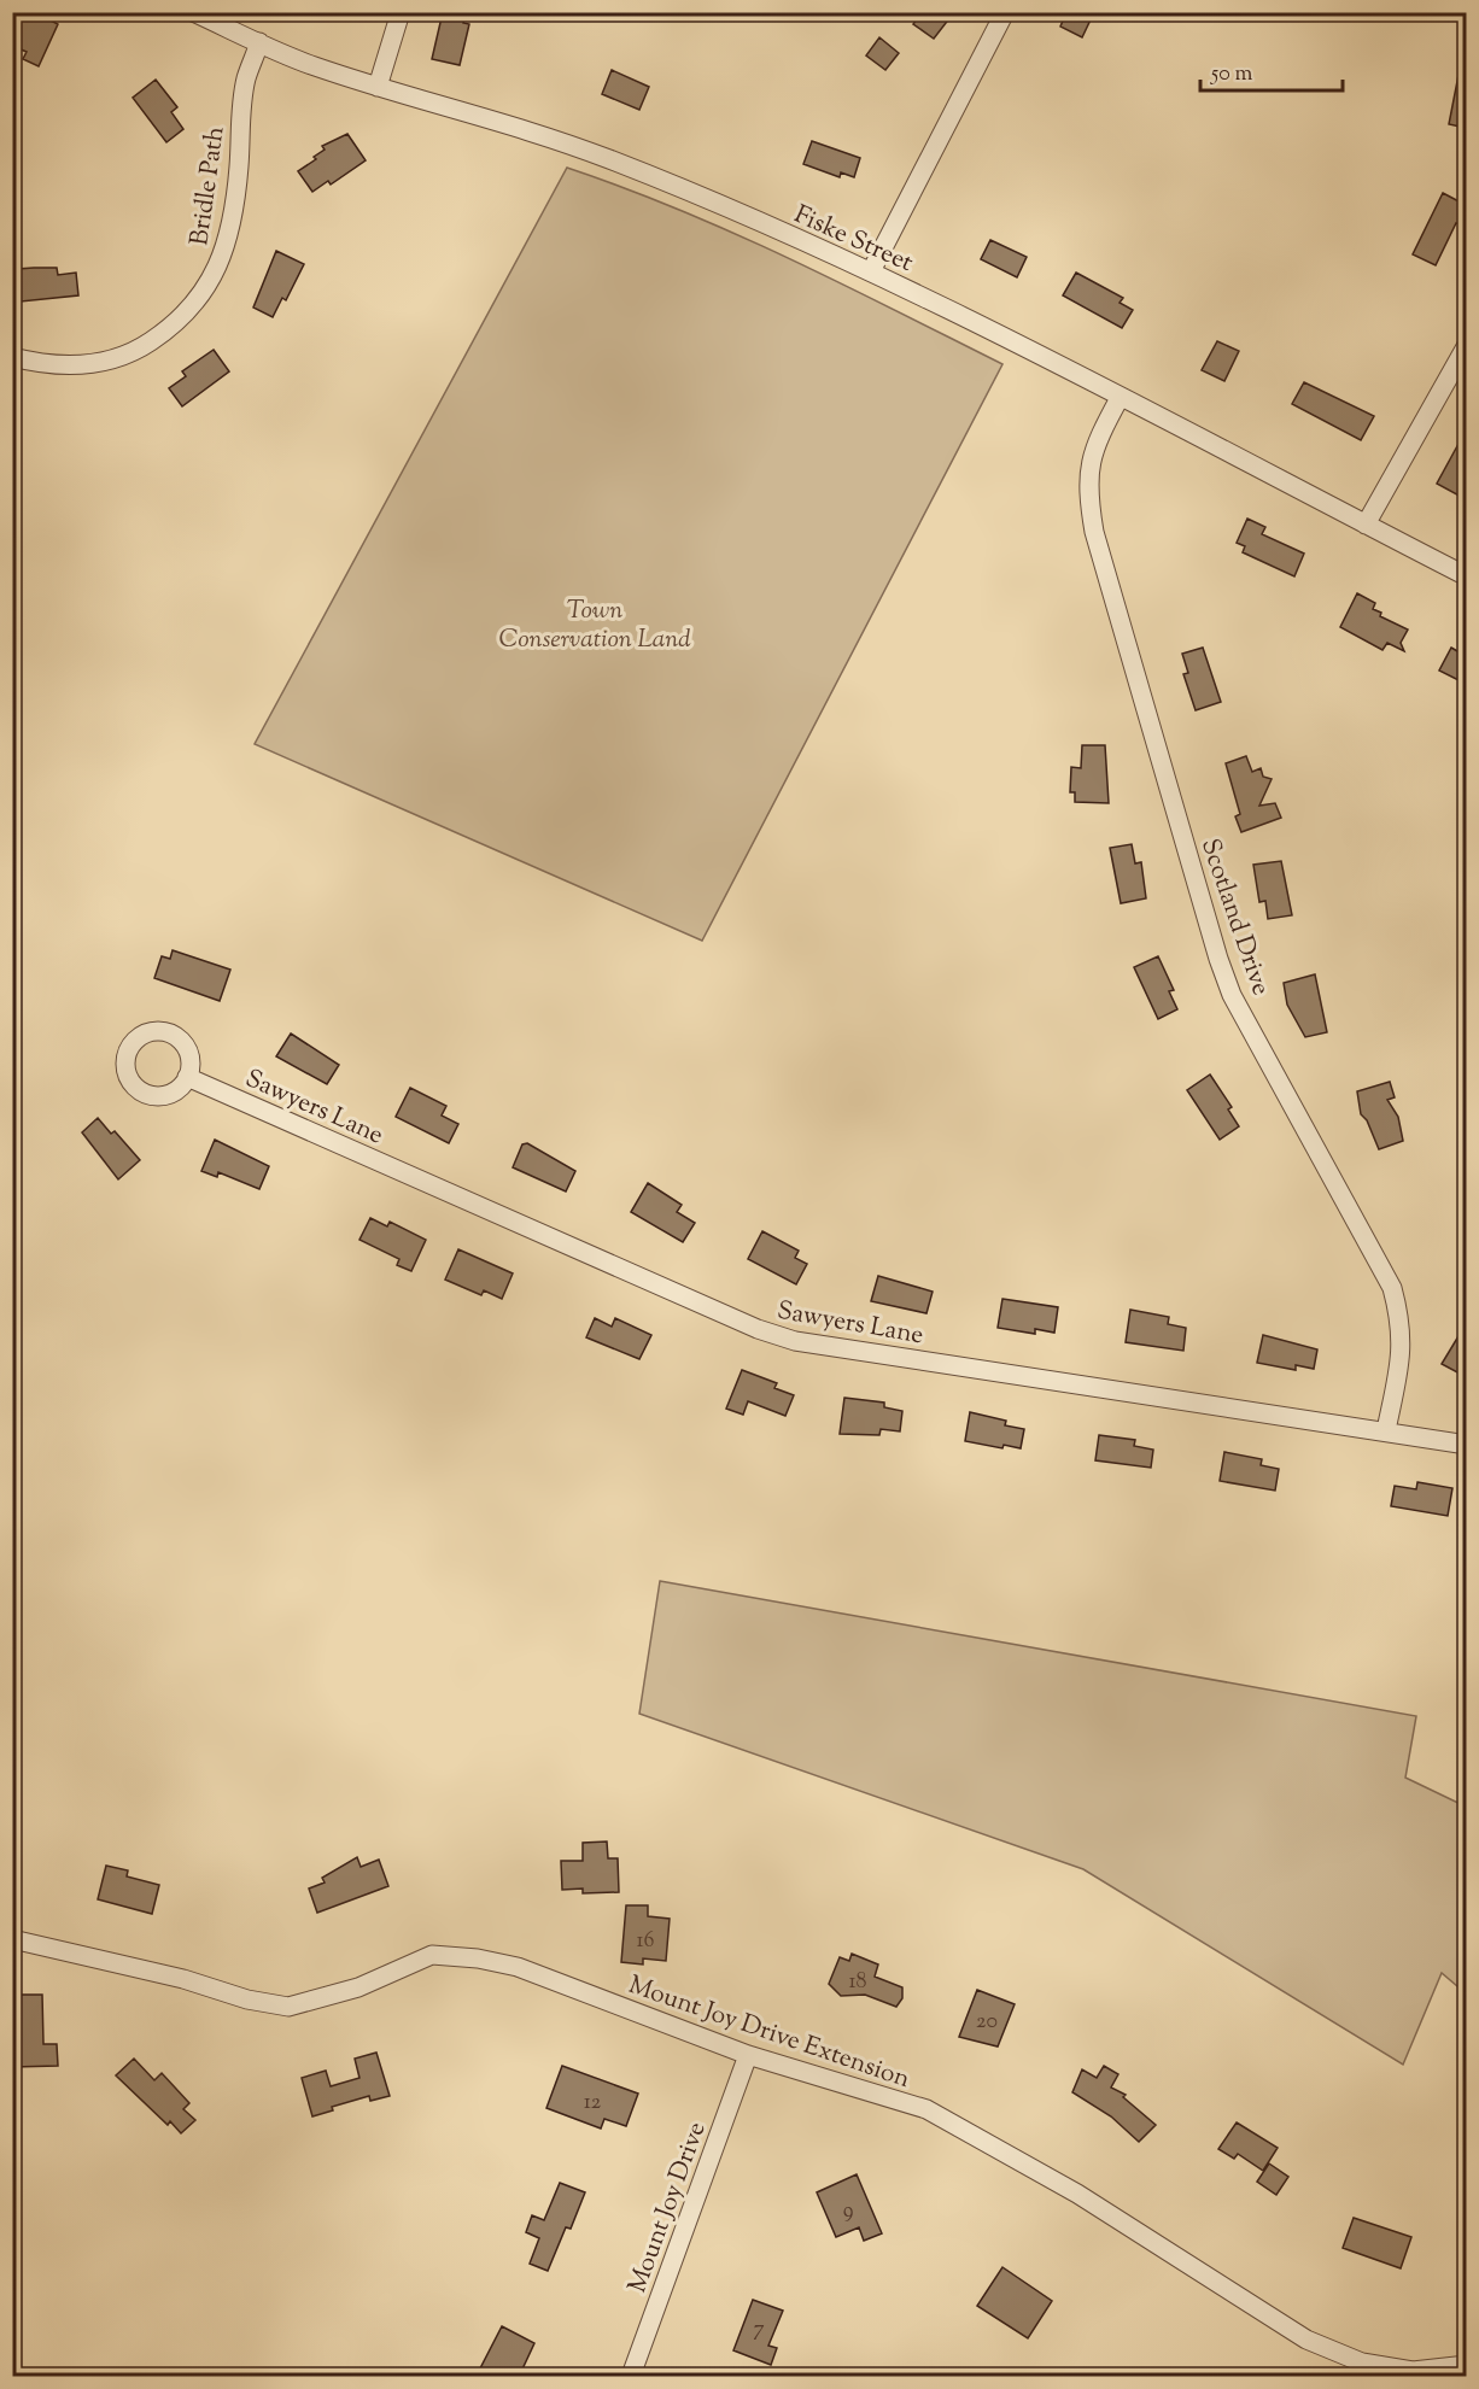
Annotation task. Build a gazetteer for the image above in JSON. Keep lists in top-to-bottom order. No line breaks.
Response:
{"streets":{"street":["Bridle Path","Fiske Street","Scotland Drive","Sawyers Lane","Mount Joy Drive Extension","Mount Joy Drive"]},"crossings":[["Bridle Path","Fiske Street"],["Fiske Street","Scotland Drive"],["Scotland Drive","Sawyers Lane"],["Mount Joy Drive Extension","Mount Joy Drive"]],"parks":["Town Conservation Land"],"house_numbers":["16","18","20","12","9","7"],"scale_bar":"50 m"}
